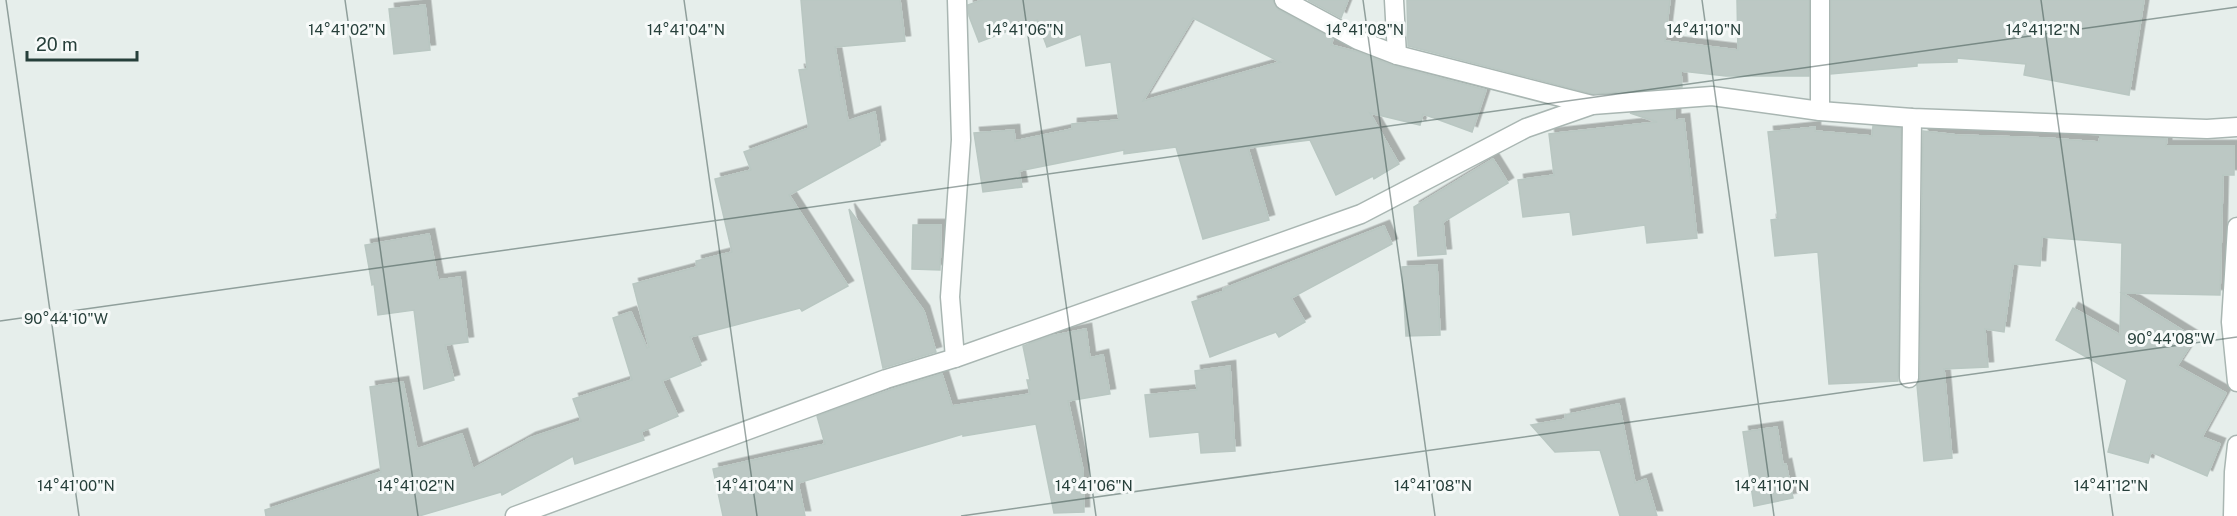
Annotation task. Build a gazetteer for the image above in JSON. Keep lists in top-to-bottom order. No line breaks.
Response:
{"scale_bar":"20 m","coordinates":["14°41'02\"N","14°41'04\"N","14°41'06\"N","14°41'08\"N","14°41'10\"N","14°41'12\"N","90°44'10\"W","90°44'08\"W","14°41'00\"N"]}
